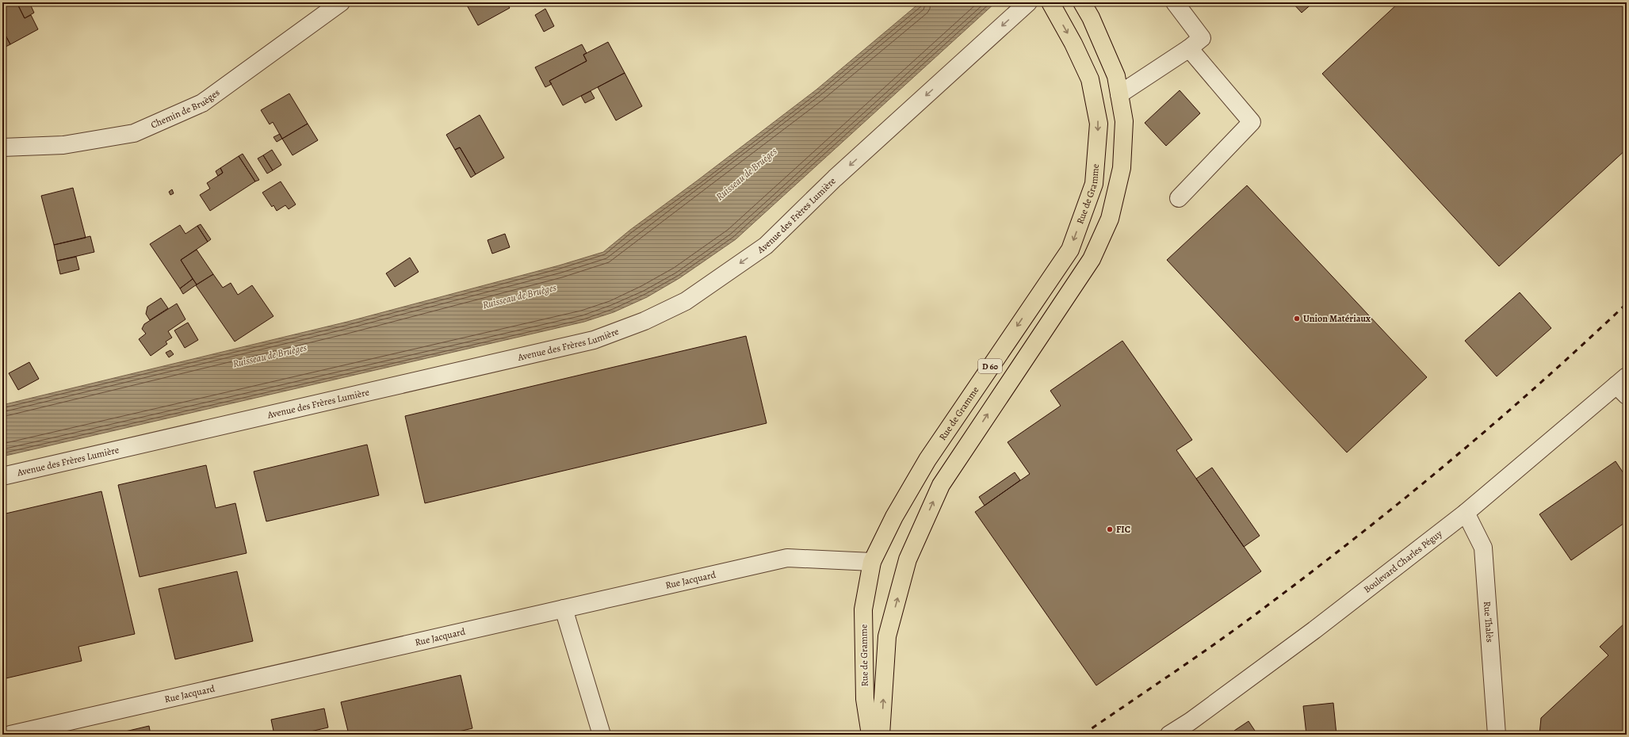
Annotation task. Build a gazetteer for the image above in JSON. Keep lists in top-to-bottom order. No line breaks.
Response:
{"streets":{"main road":["Rue de Gramme","D 60"],"street":["Chemin de Bruèges","Avenue des Frères Lumière","Boulevard Charles Péguy","Rue Jacquard","Rue Thalès"]},"crossings":[["Rue de Gramme","Rue Jacquard"],["Boulevard Charles Péguy","Rue Thalès"]],"one_way":["Avenue des Frères Lumière"],"water":["Ruisseau de Bruèges"],"places":["Union Matériaux","FIC"]}
